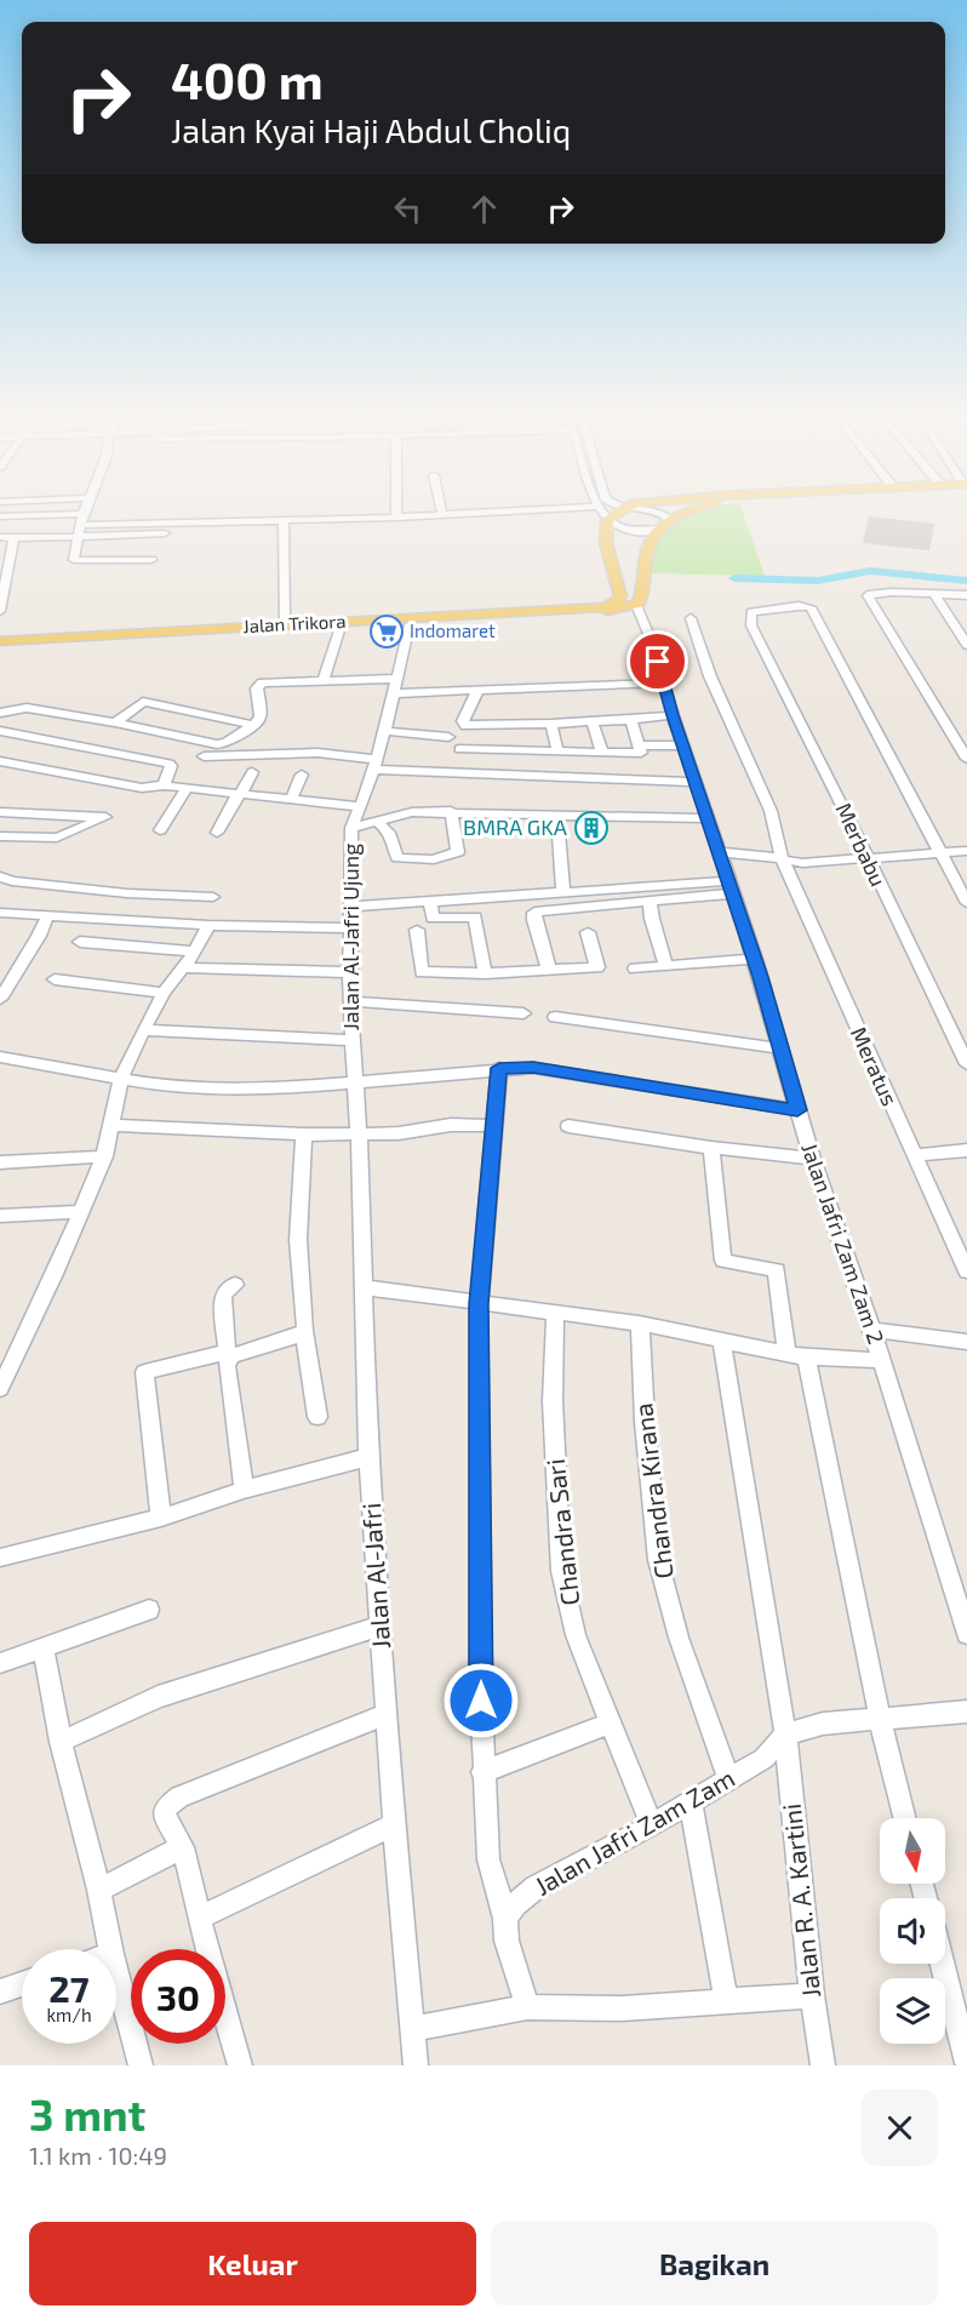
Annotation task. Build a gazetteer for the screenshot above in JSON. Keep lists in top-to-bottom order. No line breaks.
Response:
{"streets":{"main road":["Jalan Trikora"],"street":["Merbabu","Jalan Al-Jafri Ujung","Meratus","Jalan Jafri Zam Zam 2","Chandra Kirana","Chandra Sari","Jalan Al-Jafri","Jalan Jafri Zam Zam","Jalan R. A. Kartini"]},"crossings":[["Jalan Trikora","Jalan Al-Jafri Ujung"],["Jalan Trikora","Jalan Jafri Zam Zam 2"],["Jalan Al-Jafri Ujung","Jalan Al-Jafri"],["Chandra Kirana","Jalan Jafri Zam Zam"],["Chandra Sari","Jalan Jafri Zam Zam"],["Jalan Jafri Zam Zam","Jalan R. A. Kartini"]],"places":{"supermarket":["Indomaret"],"building":["BMRA GKA"]},"north":"bottom","page":{"turn":["400 m","Jalan Kyai Haji Abdul Choliq"],"speed":"27 km/h","limit":"30","heading":["3 mnt","1.1 km · 10:49"],"buttons":["Keluar","Bagikan"]}}
